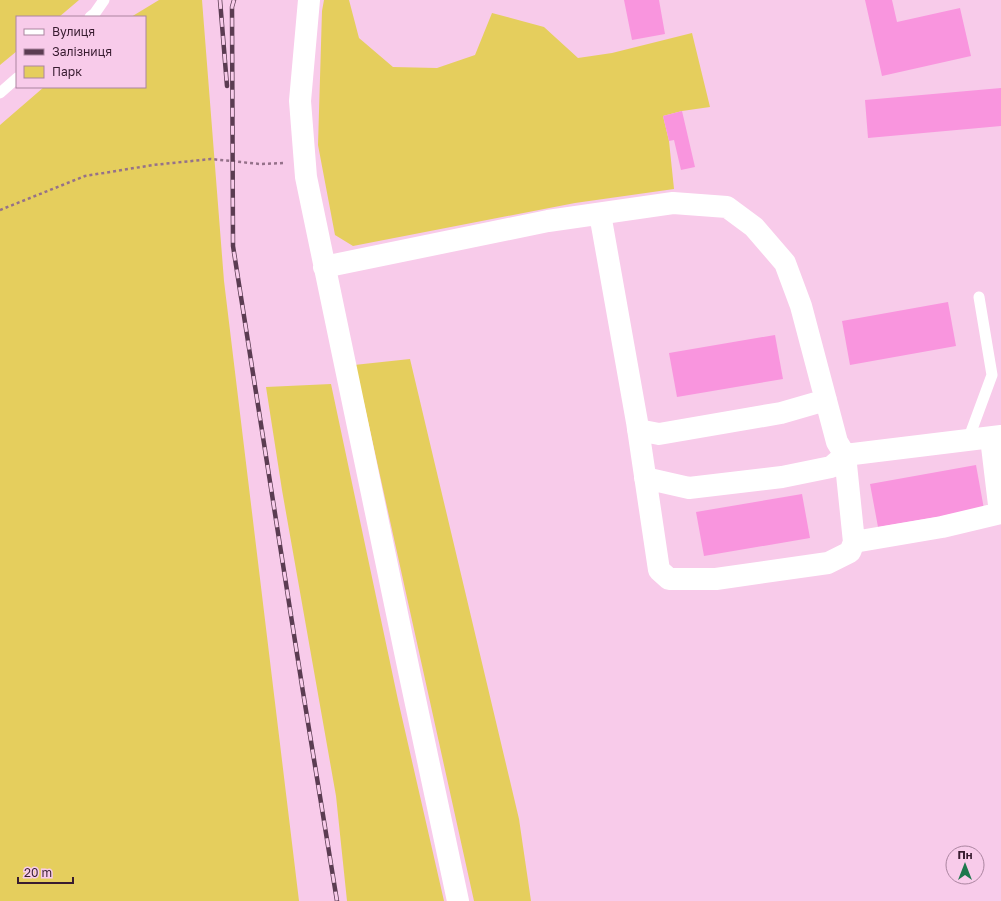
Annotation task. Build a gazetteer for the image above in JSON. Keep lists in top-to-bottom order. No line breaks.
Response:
{"legend":["Вулиця","Залізниця","Парк"],"scale_bar":"20 m","north":"top"}
